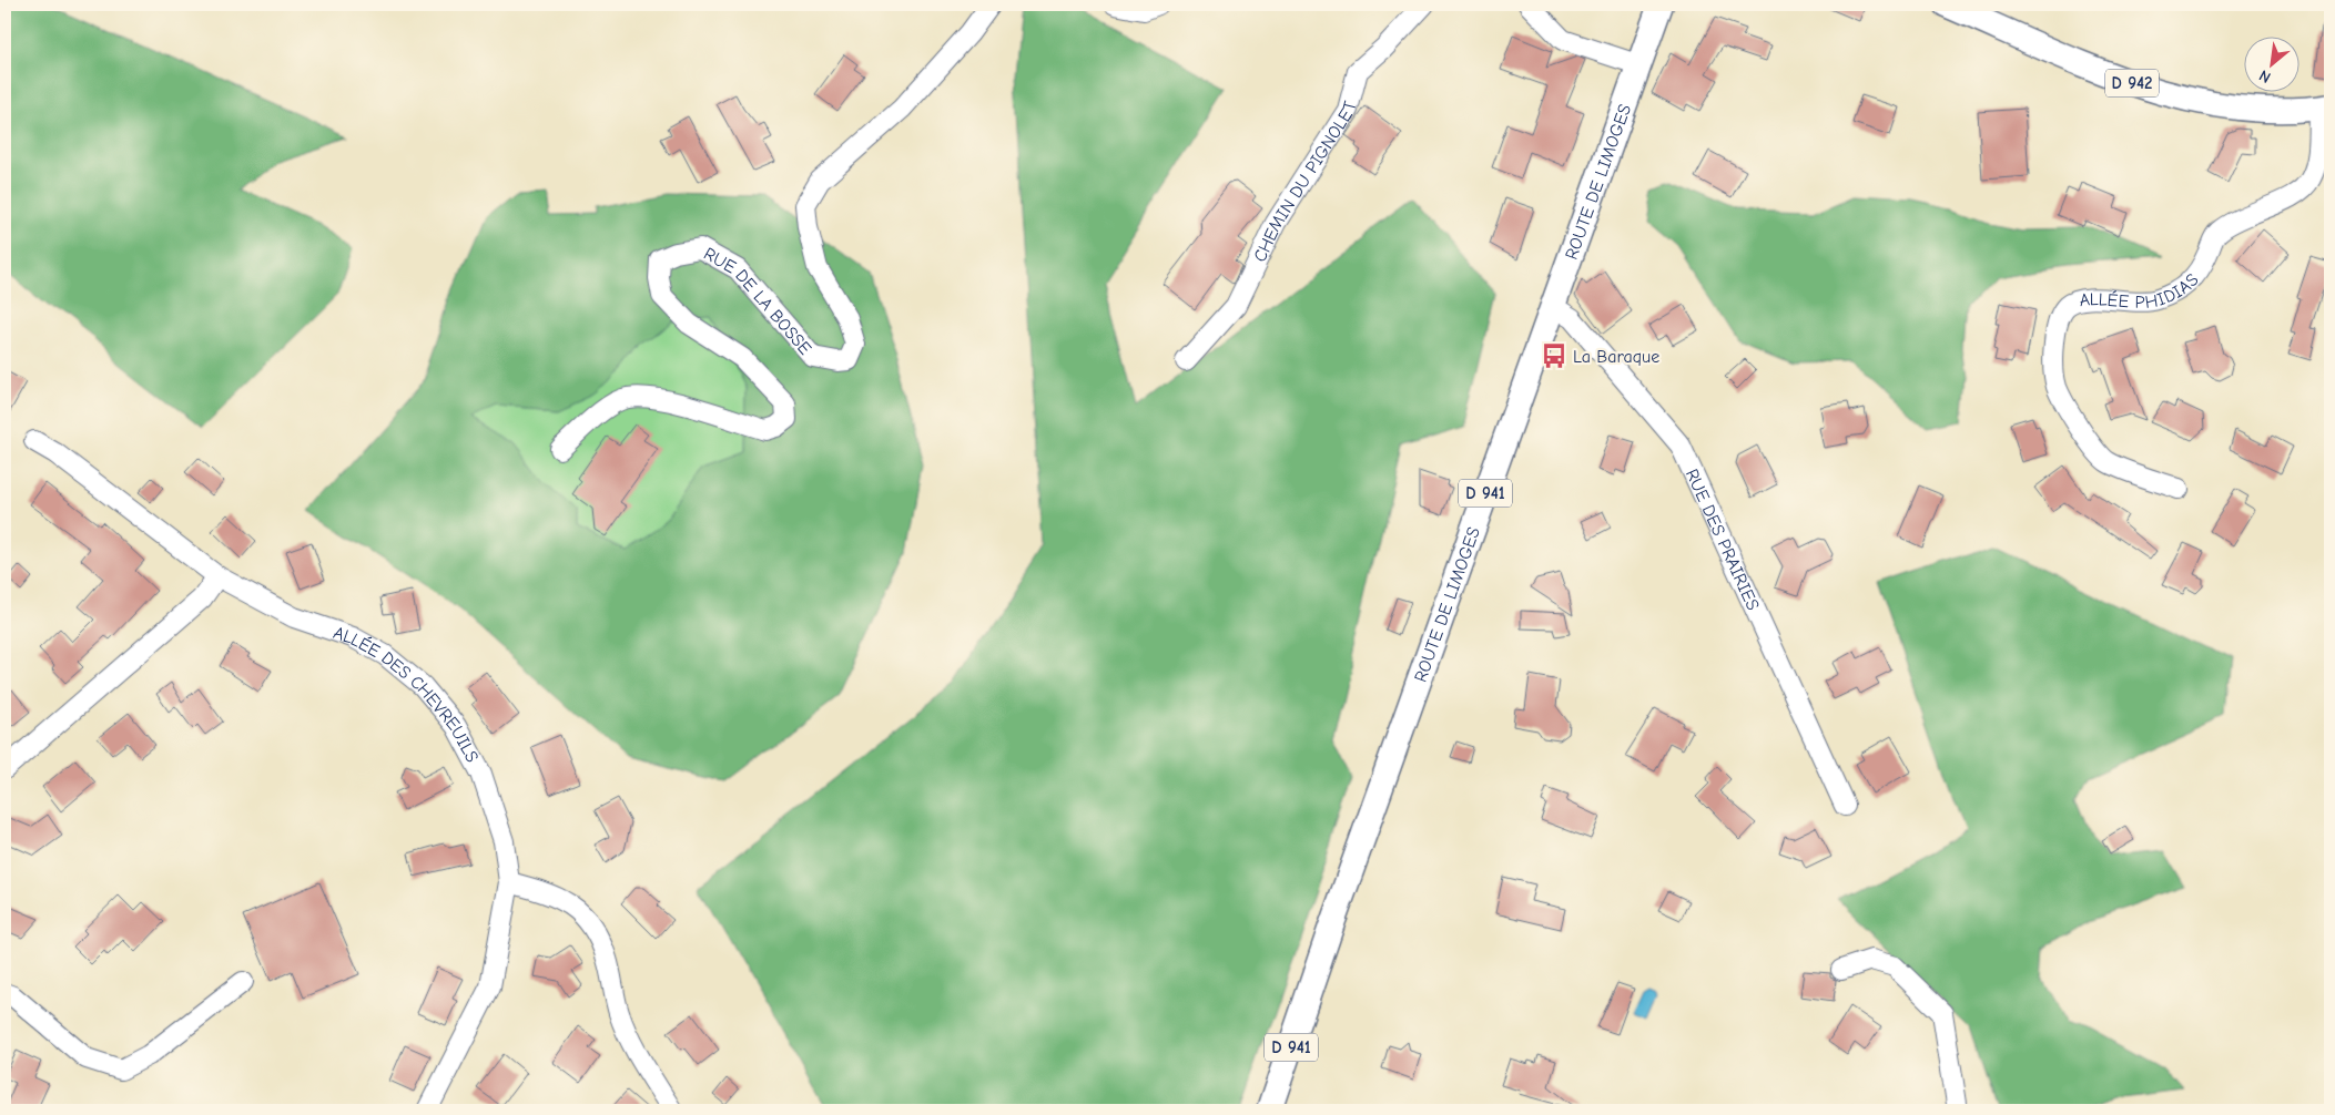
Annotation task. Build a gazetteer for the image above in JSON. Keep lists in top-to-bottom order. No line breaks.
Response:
{"streets":{"main road":["D 942","ROUTE DE LIMOGES","D 941"],"street":["CHEMIN DU PIGNOLET","ALLÉE PHIDIAS","RUE DE LA BOSSE","RUE DES PRAIRIES","ALLÉE DES CHEVREUILS"]},"crossings":[["D 942","ALLÉE PHIDIAS"],["ROUTE DE LIMOGES","RUE DES PRAIRIES"]],"places":{"bus stop":["La Baraque"]},"north":"bottom left"}
